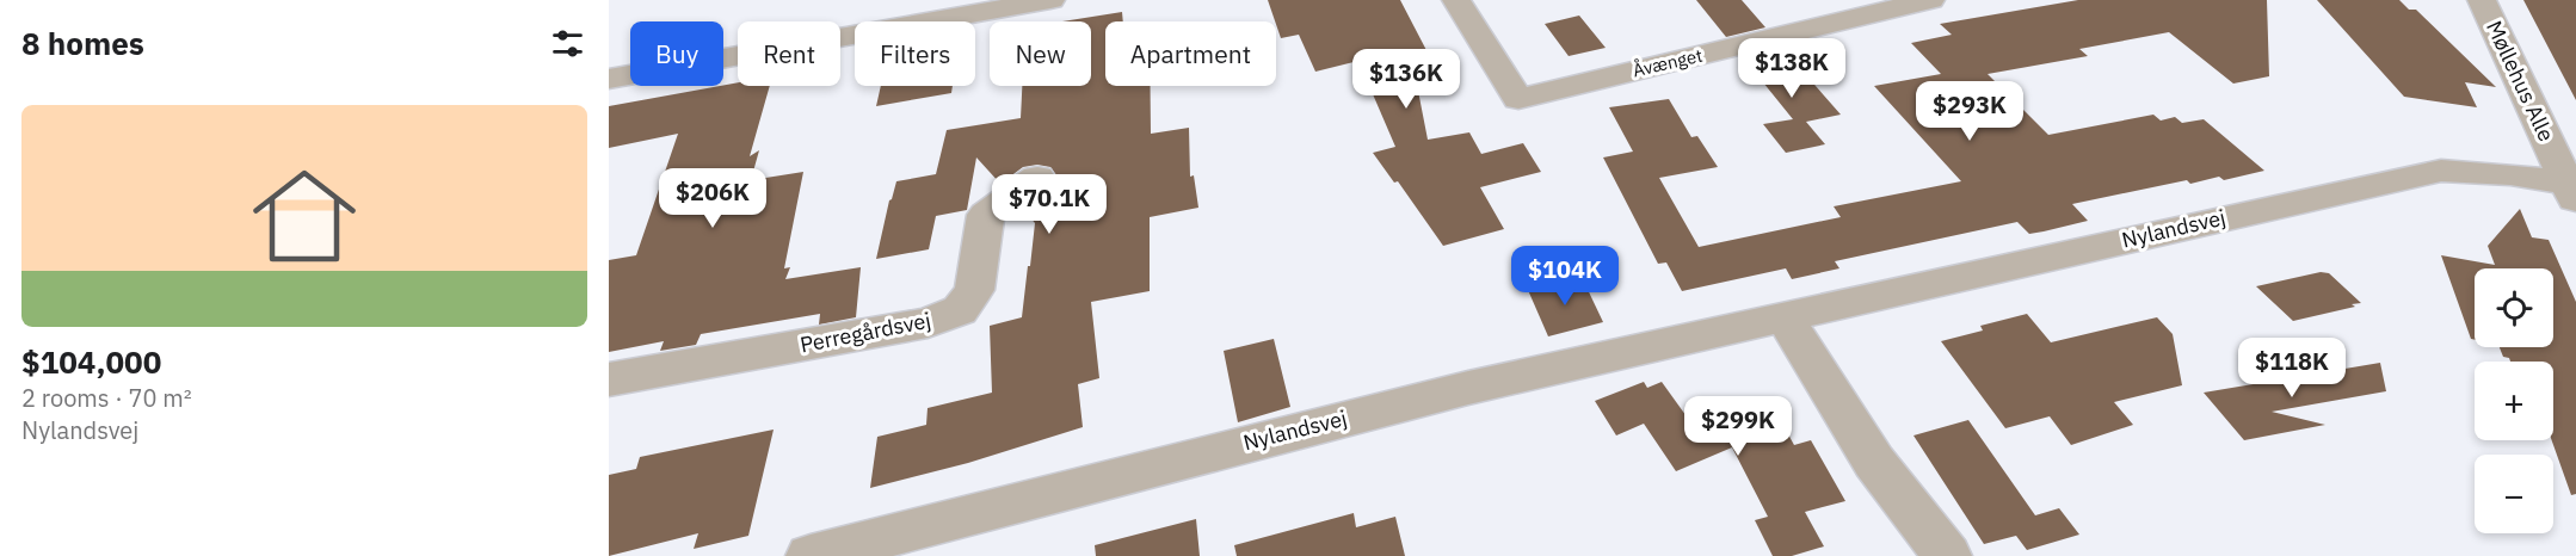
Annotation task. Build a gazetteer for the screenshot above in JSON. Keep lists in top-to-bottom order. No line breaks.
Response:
{"streets":{"street":["Åvænget","Møllehus Alle","Nylandsvej","Perregårdsvej"]},"crossings":[["Møllehus Alle","Nylandsvej"]],"page":{"heading":"8 homes","chip":["Buy","Rent","Filters","New","Apartment"],"price":["$138K","$136K","$293K","$206K","$70.1K","$104K","$118K","$299K"],"list":[{"name":"$104,000","note":"2 rooms · 70 m² · Nylandsvej"}],"map_buttons":["+","−"]}}
